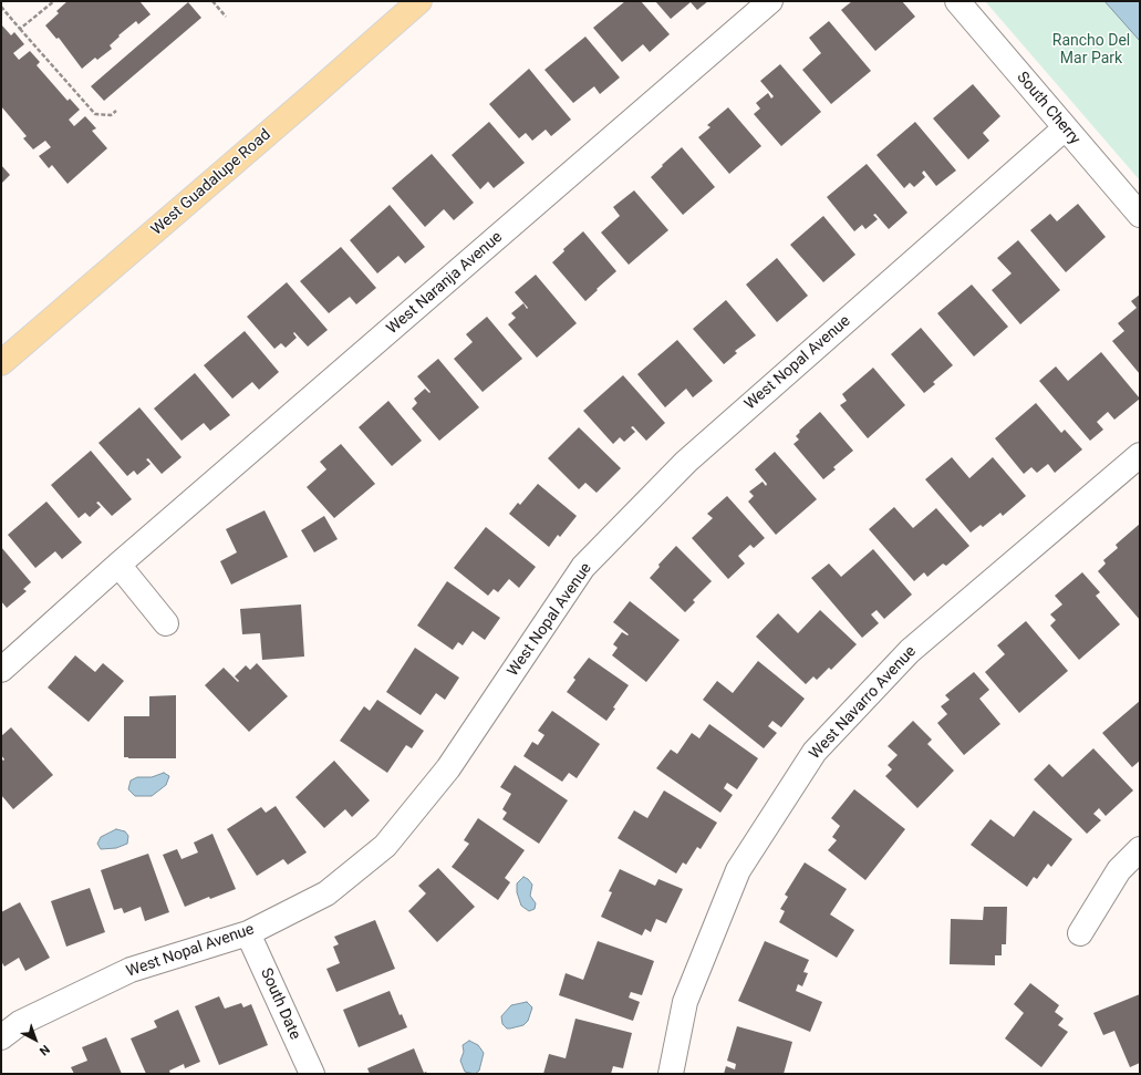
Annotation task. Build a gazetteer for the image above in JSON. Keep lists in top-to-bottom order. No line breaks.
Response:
{"streets":{"main road":["West Guadalupe Road"],"street":["South Cherry","West Naranja Avenue","West Nopal Avenue","West Navarro Avenue","South Date"]},"crossings":[["South Cherry","West Nopal Avenue"],["West Nopal Avenue","South Date"]],"parks":["Rancho Del Mar Park"],"north":"bottom right"}
